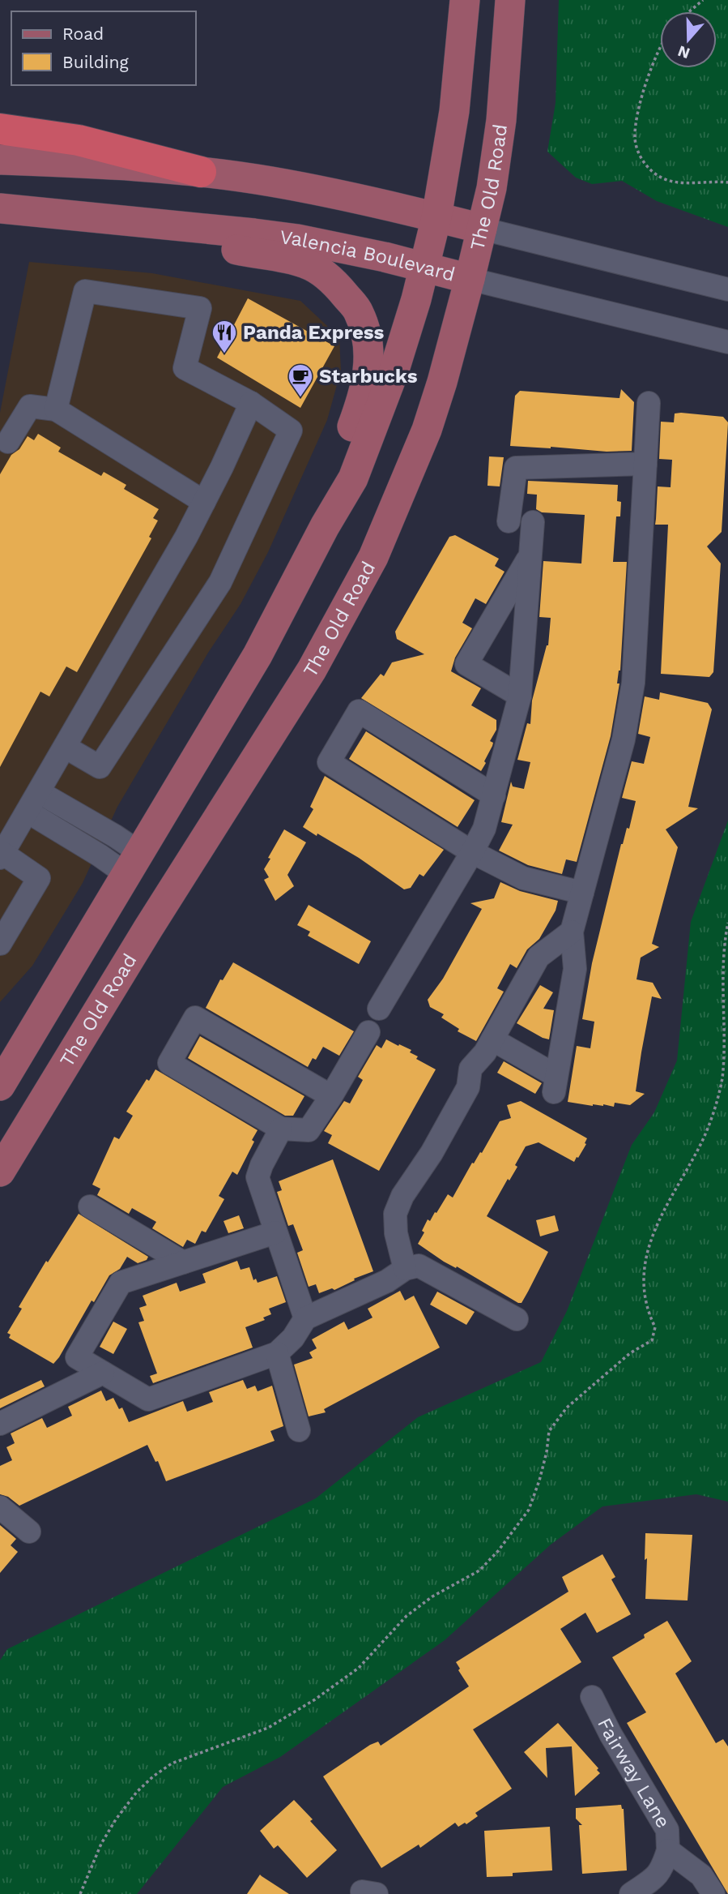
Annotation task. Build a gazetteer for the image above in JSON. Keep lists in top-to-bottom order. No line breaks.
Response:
{"streets":{"main road":["The Old Road","Valencia Boulevard"],"street":["Fairway Lane"]},"crossings":[["The Old Road","Valencia Boulevard"]],"places":{"restaurant":["Panda Express"],"cafe":["Starbucks"]},"legend":["Road","Building"],"north":"bottom"}
